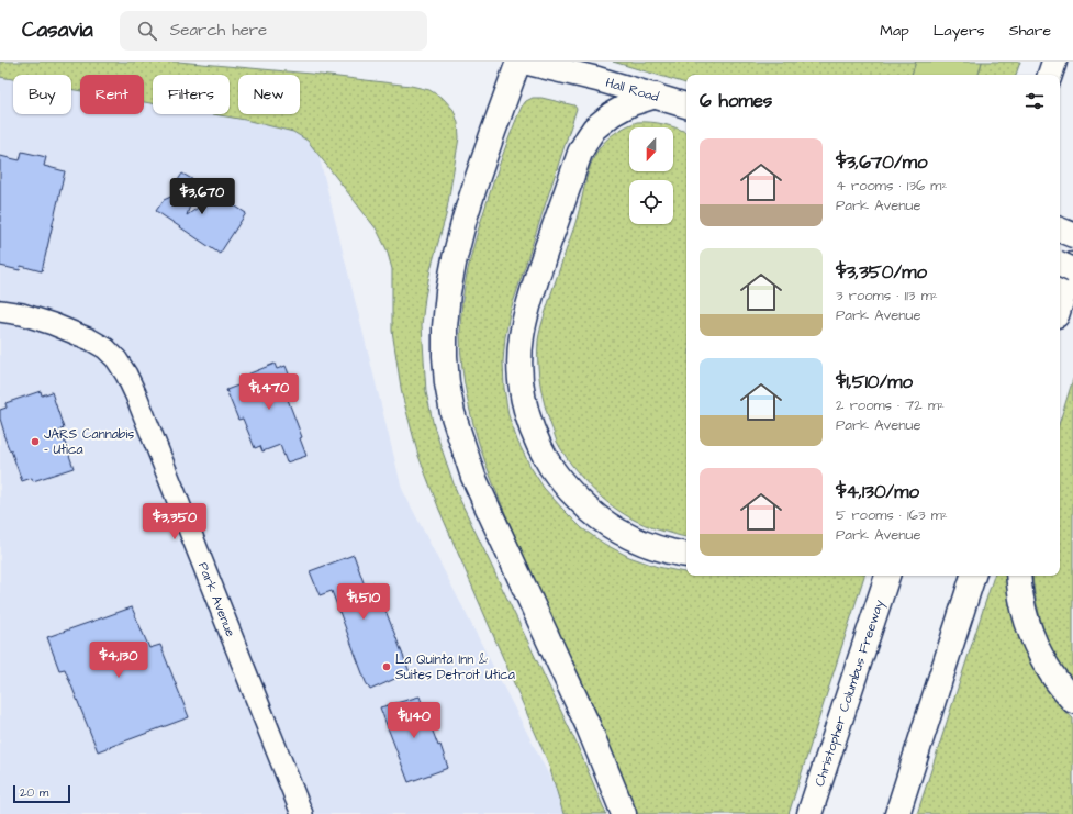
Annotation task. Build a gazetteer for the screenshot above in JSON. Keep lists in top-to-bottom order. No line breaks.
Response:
{"streets":{"highway":["Hall Road","Christopher Columbus Freeway"],"street":["Park Avenue"]},"places":["JARS Cannabis - Utica","La Quinta Inn & Suites Detroit Utica"],"scale_bar":"20 m","north":"bottom","page":{"header":"Casavia","search":"Search here","nav":["Map","Layers","Share"],"chip":["Buy","Rent","Filters","New"],"heading":"6 homes","list":[{"name":"$3,670/mo","note":"4 rooms · 136 m² · Park Avenue"},{"name":"$3,350/mo","note":"3 rooms · 113 m² · Park Avenue"},{"name":"$1,510/mo","note":"2 rooms · 72 m² · Park Avenue"},{"name":"$4,130/mo","note":"5 rooms · 163 m² · Park Avenue"}],"price":["$3,670","$1,470","$3,350","$1,510","$4,130","$1,140"],"scale":"20 m"}}
